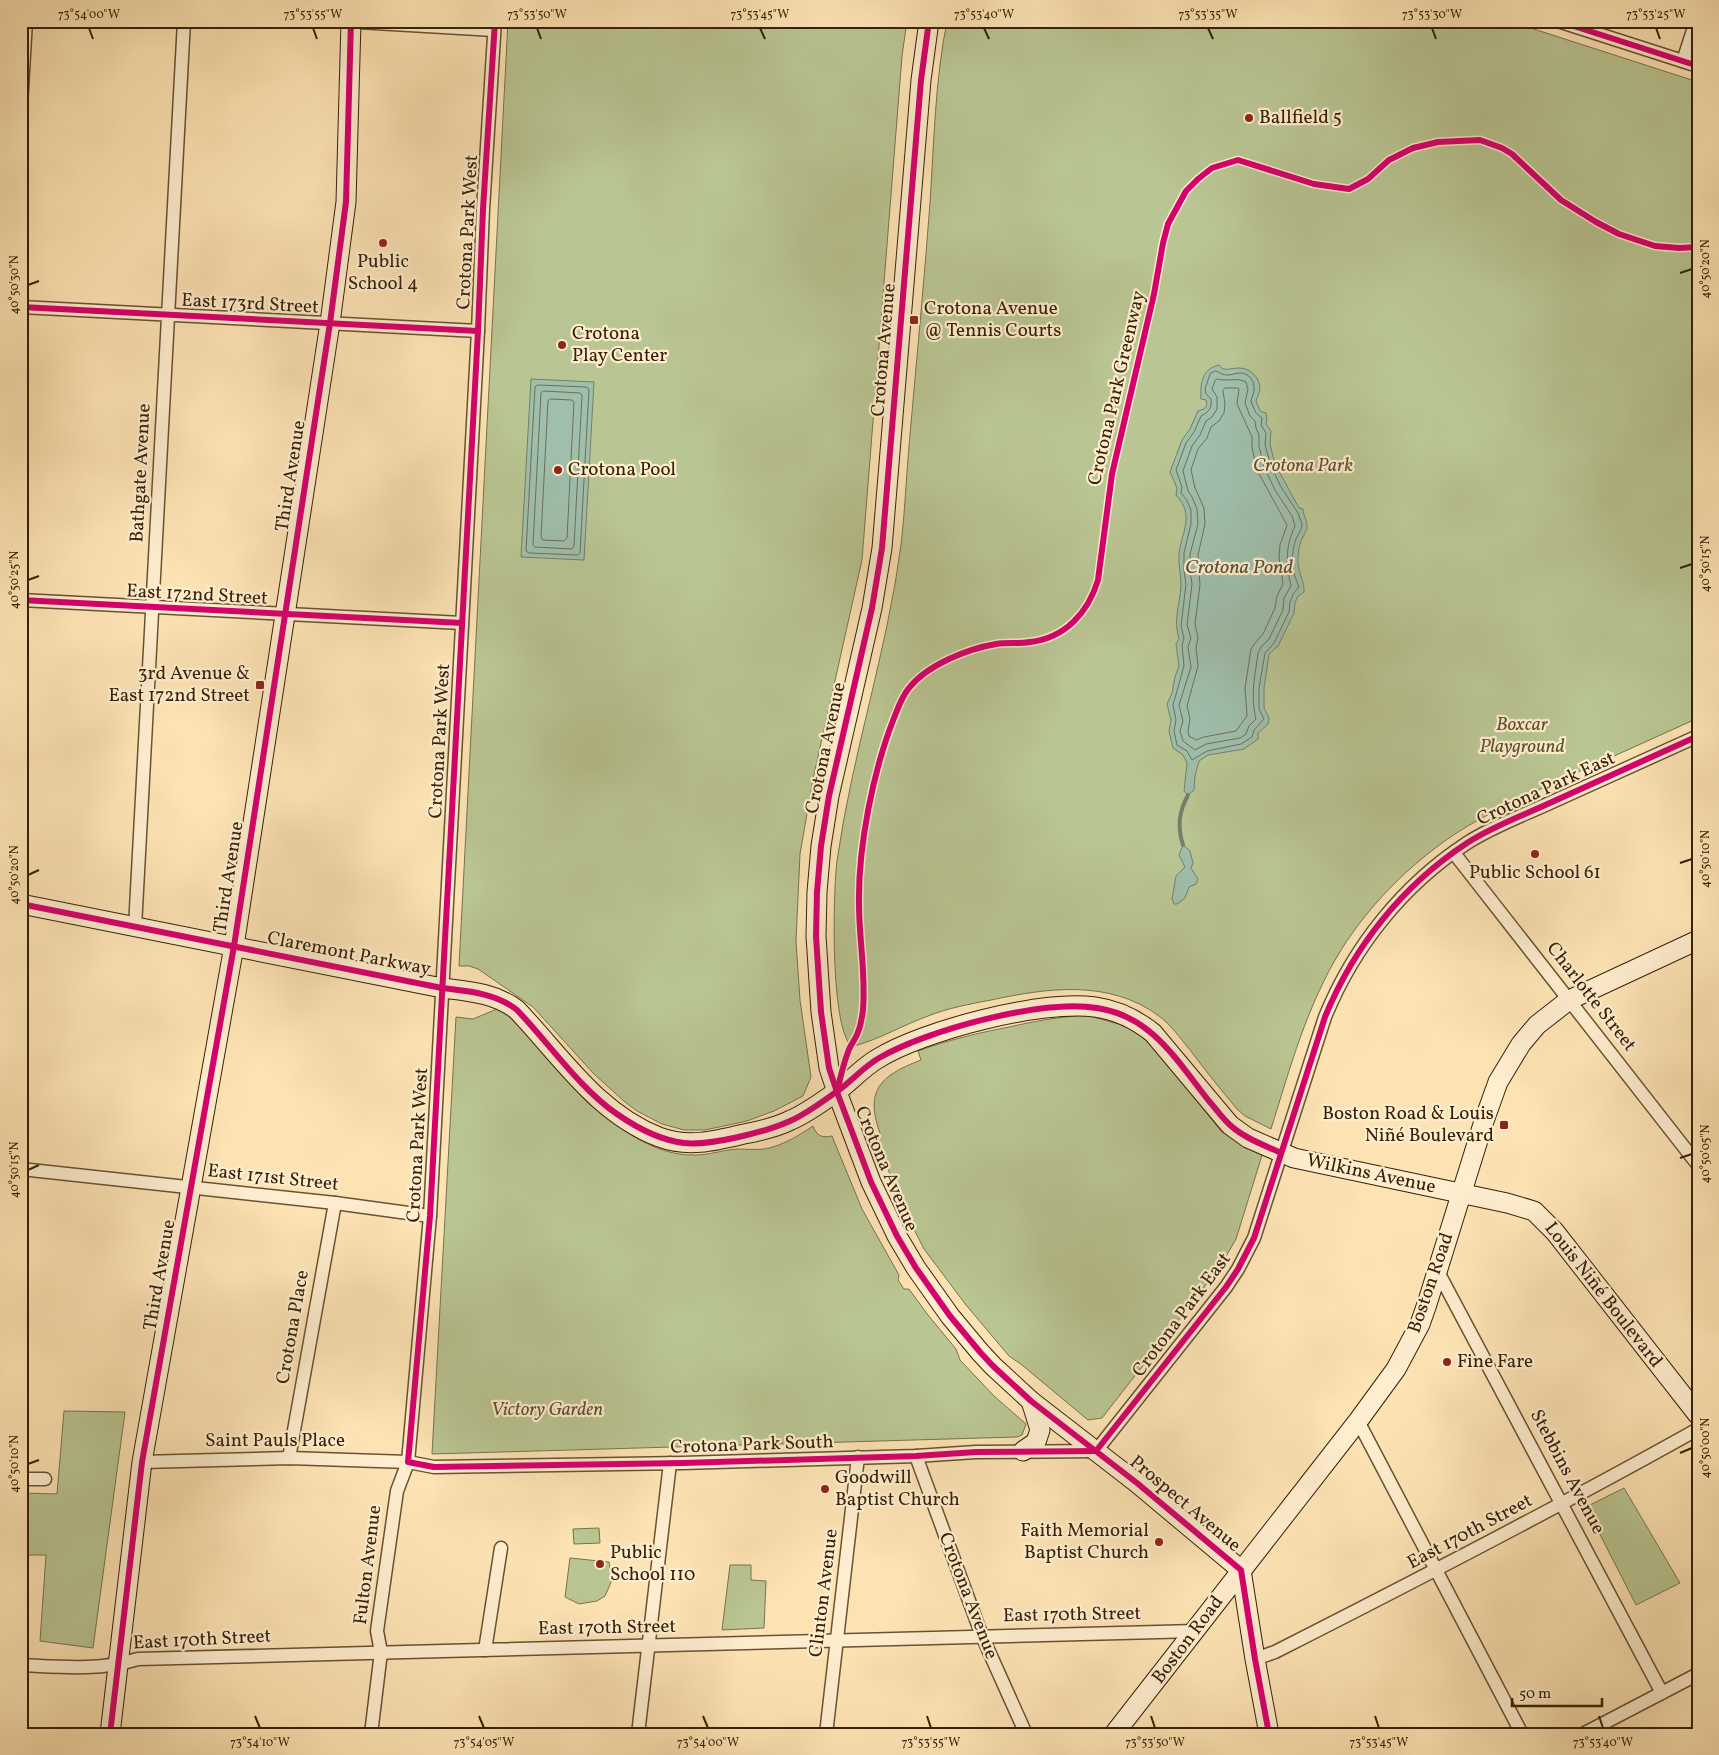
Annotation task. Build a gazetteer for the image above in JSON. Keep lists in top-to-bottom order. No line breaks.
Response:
{"streets":{"street":["Crotona Park West","East 173rd Street","Crotona Avenue","Bathgate Avenue","Third Avenue","East 172nd Street","Crotona Park East","Claremont Parkway","Charlotte Street","Wilkins Avenue","East 171st Street","Boston Road","Louis Niñé Boulevard","Crotona Place","Saint Pauls Place","Crotona Park South","Stebbins Avenue","Prospect Avenue","East 170th Street","Fulton Avenue","Clinton Avenue"],"cycle path":["Crotona Park Greenway"]},"crossings":[["Crotona Park West","East 173rd Street"],["Crotona Park West","East 172nd Street"],["Crotona Park West","Claremont Parkway"],["Crotona Park West","East 171st Street"],["Crotona Park West","Saint Pauls Place"],["Crotona Park West","Crotona Park South"],["Crotona Park West","Fulton Avenue"],["East 173rd Street","Bathgate Avenue"],["East 173rd Street","Third Avenue"],["Crotona Avenue","Crotona Park East"],["Crotona Avenue","Claremont Parkway"],["Crotona Avenue","Crotona Park South"],["Crotona Avenue","Prospect Avenue"],["Crotona Avenue","East 170th Street"],["Bathgate Avenue","East 172nd Street"],["Bathgate Avenue","Claremont Parkway"],["Third Avenue","East 172nd Street"],["Third Avenue","Claremont Parkway"],["Third Avenue","East 171st Street"],["Third Avenue","Saint Pauls Place"],["Third Avenue","East 170th Street"],["Crotona Park East","Claremont Parkway"],["Crotona Park East","Charlotte Street"],["Crotona Park East","Wilkins Avenue"],["Crotona Park East","Crotona Park South"],["Crotona Park East","Prospect Avenue"],["Claremont Parkway","Wilkins Avenue"],["Charlotte Street","Boston Road"],["Wilkins Avenue","Boston Road"],["Wilkins Avenue","Louis Niñé Boulevard"],["East 171st Street","Crotona Place"],["Boston Road","Louis Niñé Boulevard"],["Boston Road","Stebbins Avenue"],["Boston Road","Prospect Avenue"],["Boston Road","East 170th Street"],["Crotona Place","Saint Pauls Place"],["Saint Pauls Place","Crotona Park South"],["Saint Pauls Place","Fulton Avenue"],["Crotona Park South","Prospect Avenue"],["Crotona Park South","Fulton Avenue"],["Crotona Park South","Clinton Avenue"],["Stebbins Avenue","East 170th Street"],["Prospect Avenue","East 170th Street"],["East 170th Street","Fulton Avenue"],["East 170th Street","Clinton Avenue"]],"water":["Crotona Pond"],"parks":["Crotona Park","Boxcar Playground","Victory Garden"],"places":{"other":["Ballfield 5","Public School 4","Crotona Play Center","Crotona Pool","Public School 61","Fine Fare","Goodwill Baptist Church","Faith Memorial Baptist Church","Public School 110"],"transit":["Crotona Avenue @ Tennis Courts","3rd Avenue & East 172nd Street","Boston Road & Louis Niñé Boulevard"]},"scale_bar":"50 m","coordinates":["73°54'00\"W","73°53'55\"W","73°53'50\"W","73°53'45\"W","73°53'40\"W","73°53'35\"W","73°53'30\"W","73°53'25\"W","40°50'20\"N","40°50'30\"N","40°50'15\"N","40°50'25\"N","40°50'10\"N","40°50'05\"N","40°50'00\"N","73°54'10\"W","73°54'05\"W"]}
